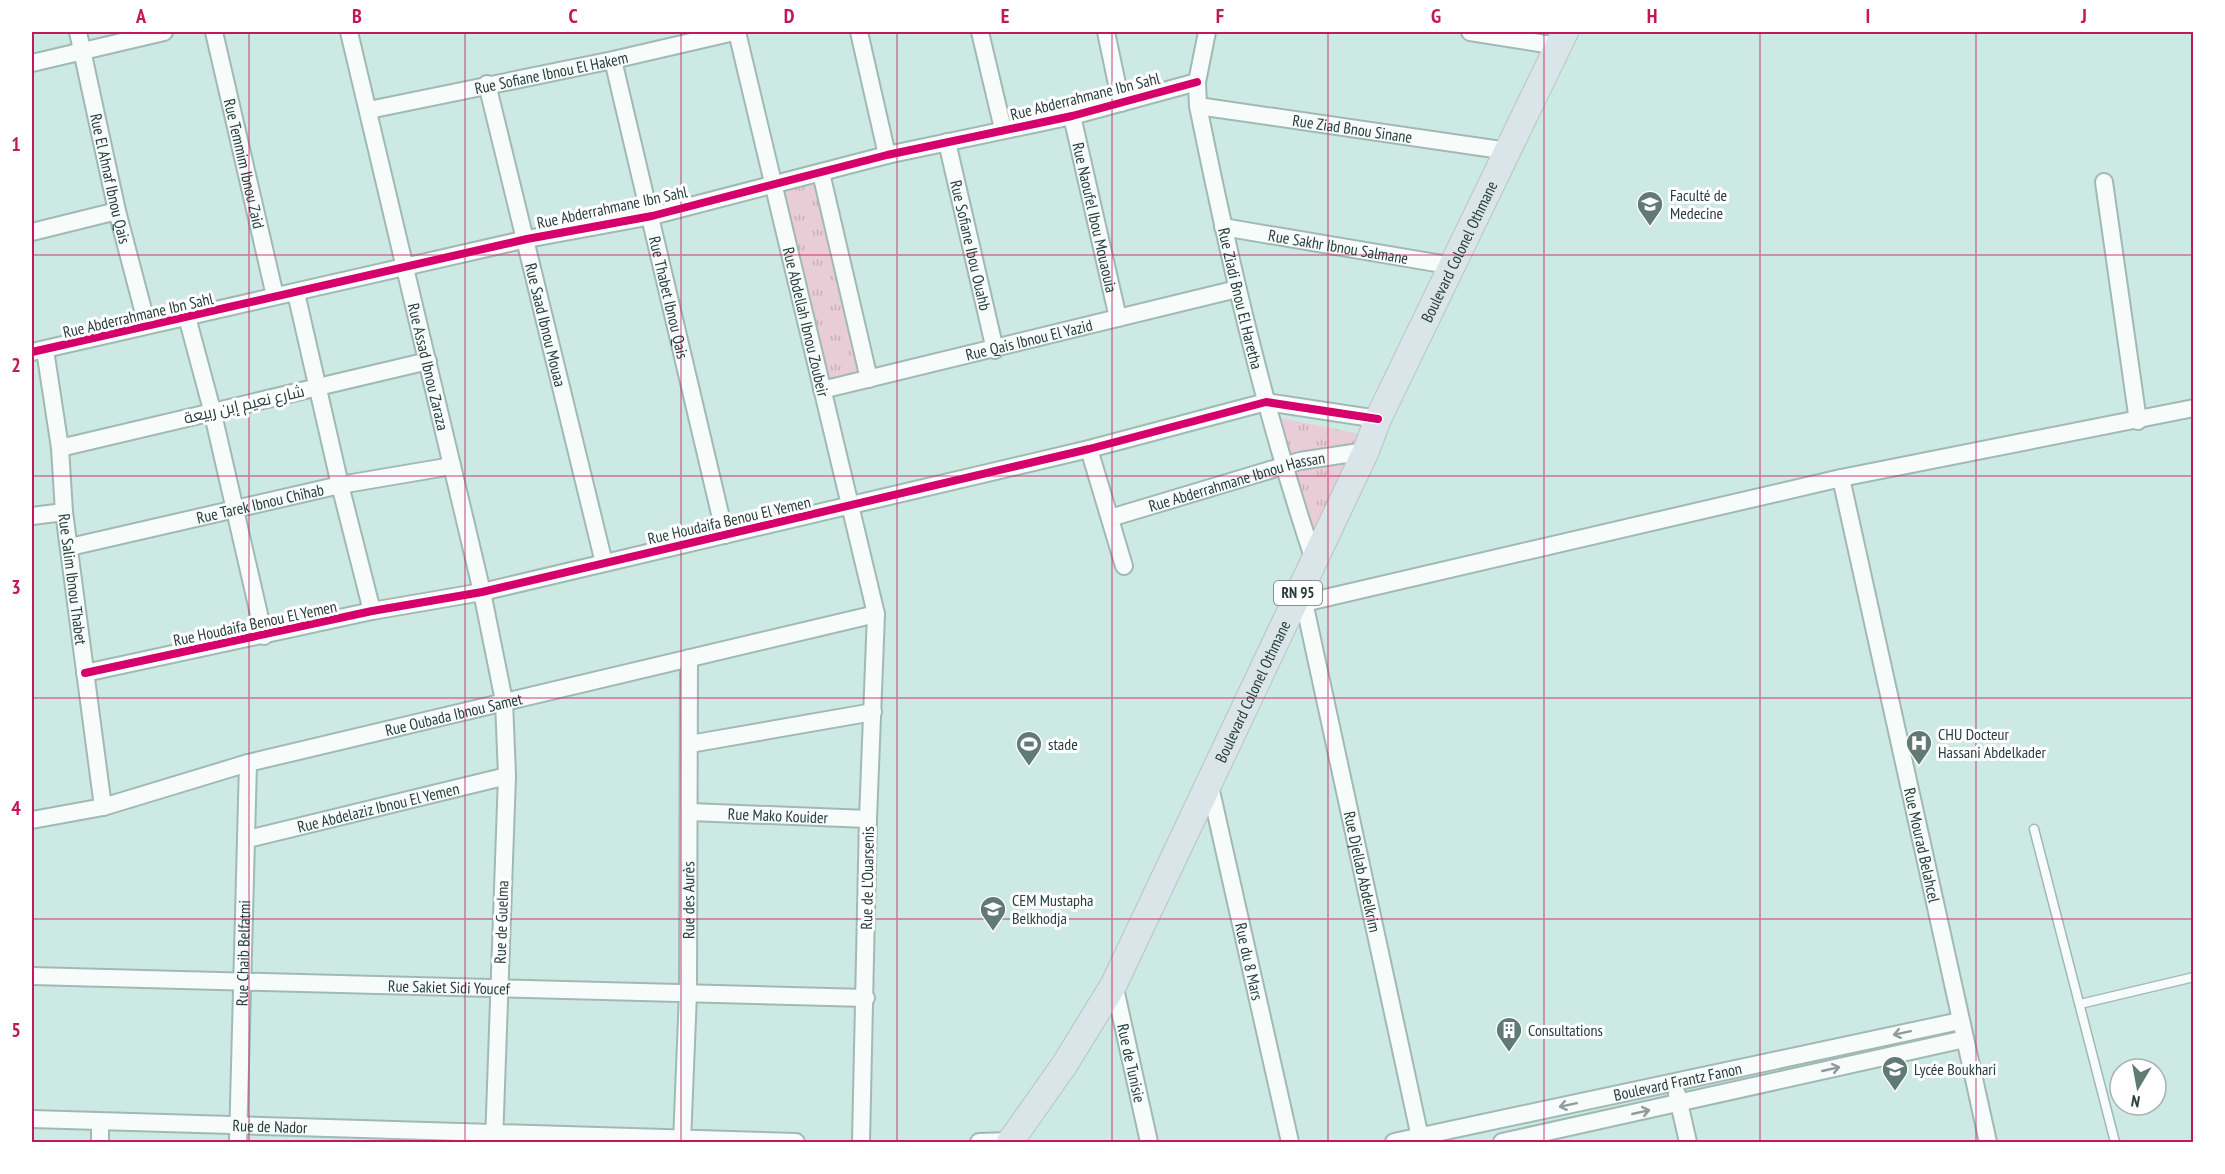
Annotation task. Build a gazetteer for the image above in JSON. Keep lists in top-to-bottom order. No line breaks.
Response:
{"streets":{"main road":["Boulevard Colonel Othmane","RN 95"],"street":["Rue Sofiane Ibnou El Hakem","Rue Abderrahmane Ibn Sahl","Rue Ziad Bnou Sinane","Rue Temmim Ibnou Zaid","Rue El Ahnaf Ibnou Qais","Rue Naoufel Ibou Mouaouia","Rue Sofiane Ibou Ouahb","Rue Sakhr Ibnou Salmane","Rue Thabet Ibnou Qais","Rue Ziadi Bnou El Haretha","Rue Saad Ibnou Mouaa","Rue Abdellah Ibnou Zoubeir","Rue Qais Ibnou El Yazid","Rue Assad Ibnou Zaraza","شارع نعيم إبن ربيعة","Rue Abderrahmane Ibnou Hassan","Rue Tarek Ibnou Chihab","Rue Houdaifa Benou El Yemen","Rue Salim Ibnou Thabet","Rue Oubada Ibnou Samet","Rue Abdelaziz Ibnou El Yemen","Rue Mako Kouider","Rue Mourad Belahcel","Rue Djellab Abdelkrim","Rue de L'Ouarsenis","Rue des Aurès","Rue de Guelma","Rue Chaib Belfatmi","Rue du 8 Mars","Rue Sakiet Sidi Youcef","Rue de Tunisie","Boulevard Frantz Fanon","Rue de Nador"]},"crossings":[["Rue Sofiane Ibnou El Hakem","Rue Thabet Ibnou Qais"],["Rue Sofiane Ibnou El Hakem","Rue Saad Ibnou Mouaa"],["Rue Sofiane Ibnou El Hakem","Rue Abdellah Ibnou Zoubeir"],["Rue Sofiane Ibnou El Hakem","Rue Assad Ibnou Zaraza"],["Rue Abderrahmane Ibn Sahl","Rue Temmim Ibnou Zaid"],["Rue Abderrahmane Ibn Sahl","Rue El Ahnaf Ibnou Qais"],["Rue Abderrahmane Ibn Sahl","Rue Naoufel Ibou Mouaouia"],["Rue Abderrahmane Ibn Sahl","Rue Sofiane Ibou Ouahb"],["Rue Abderrahmane Ibn Sahl","Rue Thabet Ibnou Qais"],["Rue Abderrahmane Ibn Sahl","Rue Ziadi Bnou El Haretha"],["Rue Abderrahmane Ibn Sahl","Rue Saad Ibnou Mouaa"],["Rue Abderrahmane Ibn Sahl","Rue Abdellah Ibnou Zoubeir"],["Rue Abderrahmane Ibn Sahl","Rue Assad Ibnou Zaraza"],["Rue Abderrahmane Ibn Sahl","Rue Salim Ibnou Thabet"],["Rue Ziad Bnou Sinane","Boulevard Colonel Othmane"],["Rue Ziad Bnou Sinane","Rue Ziadi Bnou El Haretha"],["Rue Naoufel Ibou Mouaouia","Rue Qais Ibnou El Yazid"],["Rue Sofiane Ibou Ouahb","Rue Qais Ibnou El Yazid"],["Rue Sakhr Ibnou Salmane","Boulevard Colonel Othmane"],["Rue Sakhr Ibnou Salmane","Rue Ziadi Bnou El Haretha"],["Boulevard Colonel Othmane","Rue Ziadi Bnou El Haretha"],["Boulevard Colonel Othmane","Rue Abderrahmane Ibnou Hassan"],["Boulevard Colonel Othmane","Rue Houdaifa Benou El Yemen"],["Boulevard Colonel Othmane","Rue Djellab Abdelkrim"],["Boulevard Colonel Othmane","Rue du 8 Mars"],["Boulevard Colonel Othmane","Rue de Tunisie"],["Rue Thabet Ibnou Qais","Rue Houdaifa Benou El Yemen"],["Rue Ziadi Bnou El Haretha","Rue Qais Ibnou El Yazid"],["Rue Ziadi Bnou El Haretha","Rue Abderrahmane Ibnou Hassan"],["Rue Ziadi Bnou El Haretha","Rue Houdaifa Benou El Yemen"],["Rue Saad Ibnou Mouaa","Rue Houdaifa Benou El Yemen"],["Rue Abdellah Ibnou Zoubeir","Rue Qais Ibnou El Yazid"],["Rue Abdellah Ibnou Zoubeir","Rue Houdaifa Benou El Yemen"],["Rue Abdellah Ibnou Zoubeir","Rue Oubada Ibnou Samet"],["Rue Abdellah Ibnou Zoubeir","Rue de L'Ouarsenis"],["Rue Assad Ibnou Zaraza","شارع نعيم إبن ربيعة"],["Rue Assad Ibnou Zaraza","Rue Tarek Ibnou Chihab"],["Rue Assad Ibnou Zaraza","Rue Houdaifa Benou El Yemen"],["Rue Assad Ibnou Zaraza","Rue Oubada Ibnou Samet"],["Rue Assad Ibnou Zaraza","Rue de Guelma"],["شارع نعيم إبن ربيعة","Rue Salim Ibnou Thabet"],["Rue Tarek Ibnou Chihab","Rue Salim Ibnou Thabet"],["Rue Houdaifa Benou El Yemen","Rue Salim Ibnou Thabet"],["Rue Salim Ibnou Thabet","Rue Oubada Ibnou Samet"],["Rue Oubada Ibnou Samet","Rue de L'Ouarsenis"],["Rue Oubada Ibnou Samet","Rue des Aurès"],["Rue Oubada Ibnou Samet","Rue de Guelma"],["Rue Oubada Ibnou Samet","Rue Chaib Belfatmi"],["Rue Abdelaziz Ibnou El Yemen","Rue de Guelma"],["Rue Abdelaziz Ibnou El Yemen","Rue Chaib Belfatmi"],["Rue Mako Kouider","Rue de L'Ouarsenis"],["Rue Mako Kouider","Rue des Aurès"],["Rue Mourad Belahcel","Boulevard Frantz Fanon"],["Rue Djellab Abdelkrim","Boulevard Frantz Fanon"],["Rue de L'Ouarsenis","Rue Sakiet Sidi Youcef"],["Rue des Aurès","Rue Sakiet Sidi Youcef"],["Rue des Aurès","Rue de Nador"],["Rue de Guelma","Rue Sakiet Sidi Youcef"],["Rue de Guelma","Rue de Nador"],["Rue Chaib Belfatmi","Rue Sakiet Sidi Youcef"],["Rue Chaib Belfatmi","Rue de Nador"]],"places":{"school or university":["Faculté de Medecine","CEM Mustapha Belkhodja","Lycée Boukhari"],"hospital":["CHU Docteur Hassani Abdelkader"],"sports":["stade"],"building":["Consultations"]},"north":"bottom","grid":{"columns":["A","B","C","D","E","F","G","H","I","J"],"rows":["1","2","3","4","5"]}}
